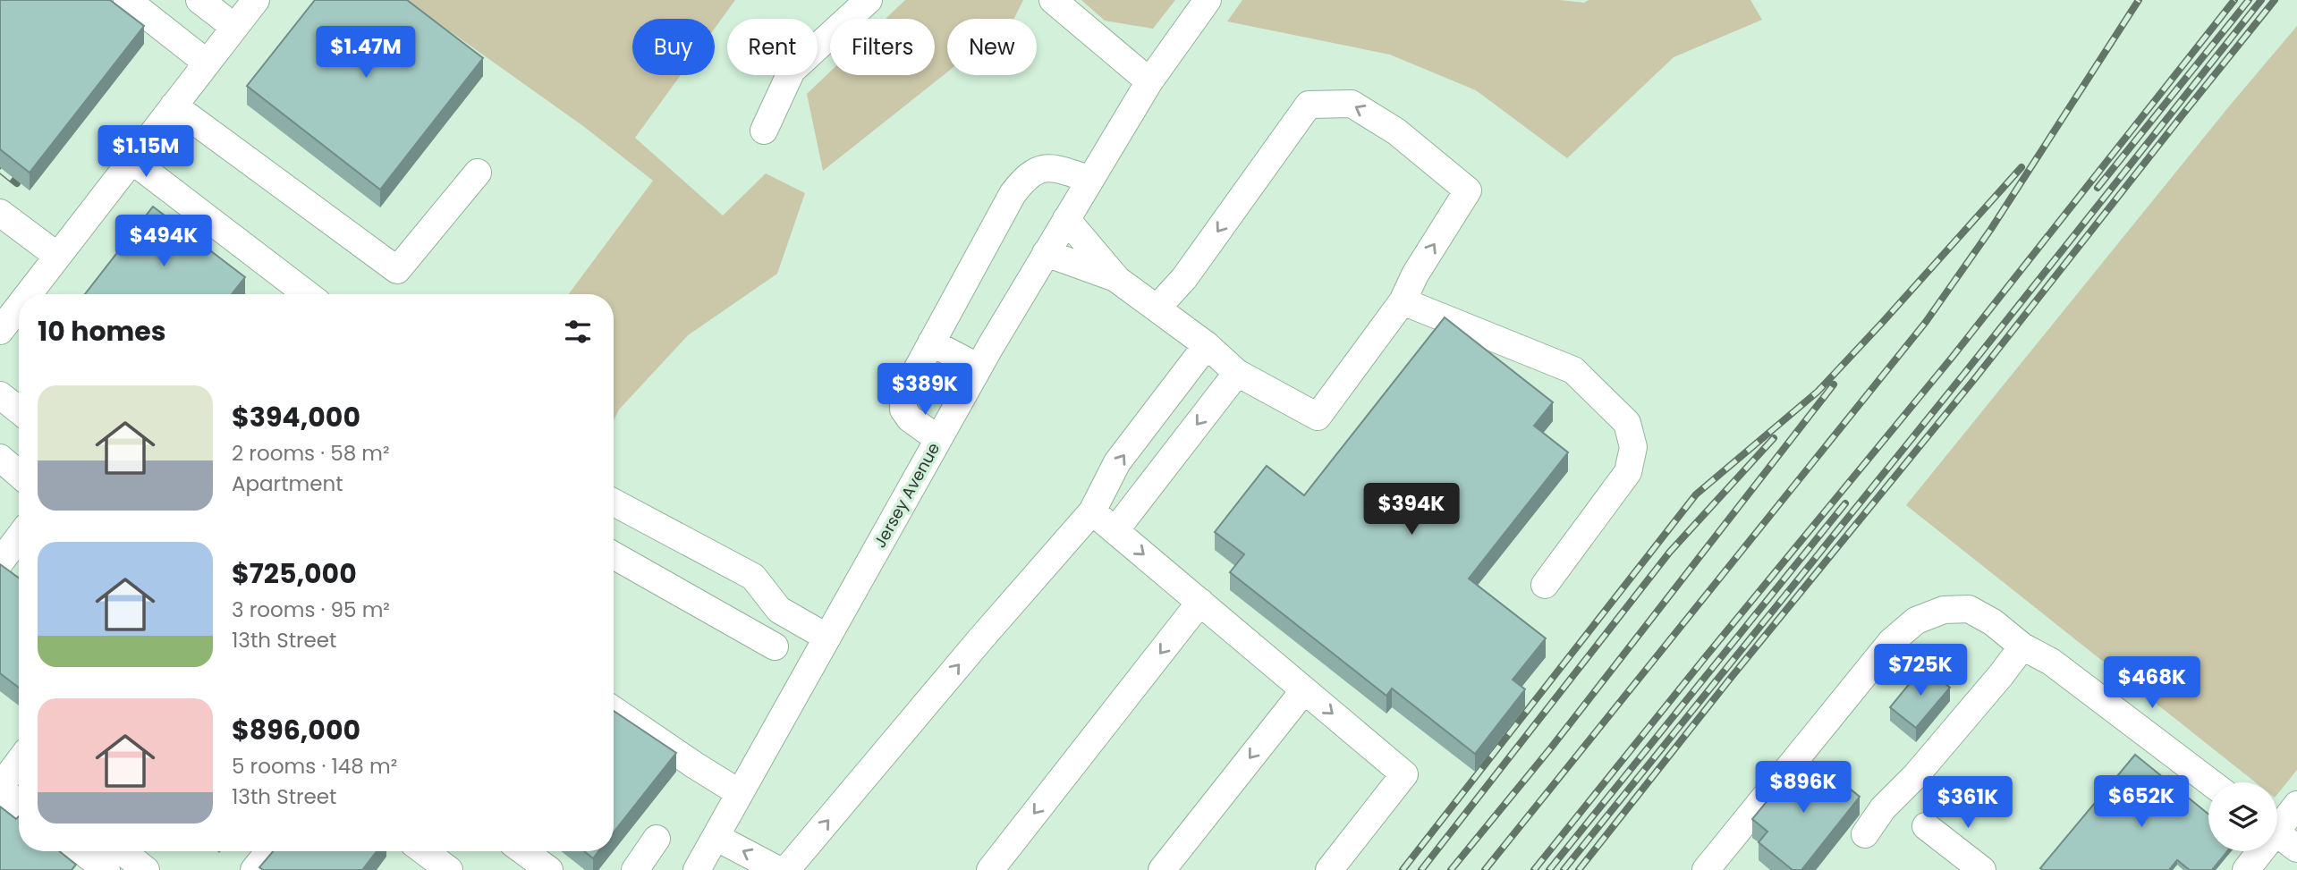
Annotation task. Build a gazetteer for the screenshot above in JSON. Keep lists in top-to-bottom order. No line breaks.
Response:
{"streets":{"street":["Jersey Avenue"]},"page":{"chip":["Buy","Rent","Filters","New"],"price":["$1.47M","$1.15M","$494K","$389K","$394K","$725K","$468K","$896K","$652K","$361K"],"heading":"10 homes","list":[{"name":"$394,000","note":"2 rooms · 58 m² · Apartment"},{"name":"$725,000","note":"3 rooms · 95 m² · 13th Street"},{"name":"$896,000","note":"5 rooms · 148 m² · 13th Street"}]}}
